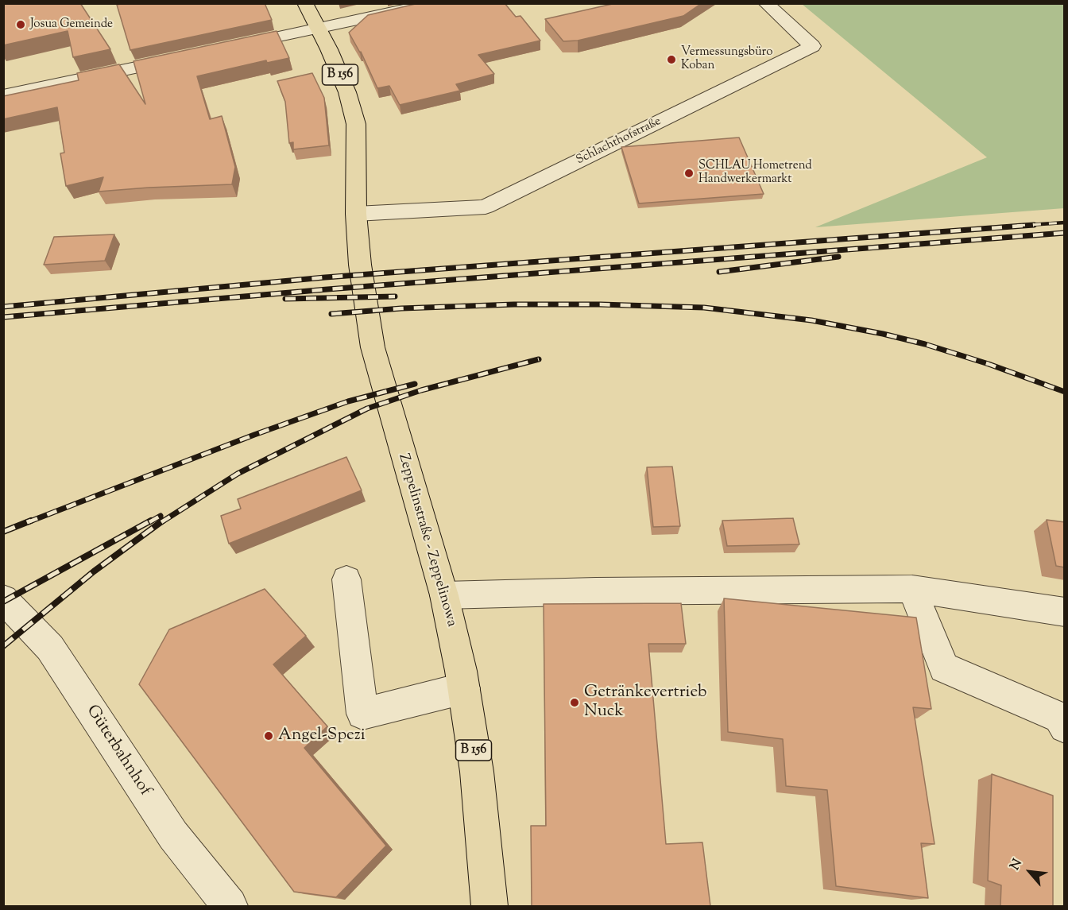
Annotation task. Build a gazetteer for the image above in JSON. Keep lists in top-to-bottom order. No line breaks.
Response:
{"streets":{"main road":["B 156","Zeppelinstraße - Zeppelinowa"],"street":["Schlachthofstraße","Güterbahnhof"]},"crossings":[["B 156","Zeppelinstraße - Zeppelinowa"],["Schlachthofstraße","Zeppelinstraße - Zeppelinowa"]],"places":["Josua Gemeinde","Vermessungsbüro Koban","SCHLAU Hometrend Handwerkermarkt","Getränkevertrieb Nuck","Angel-Spezi"],"north":"top left"}
